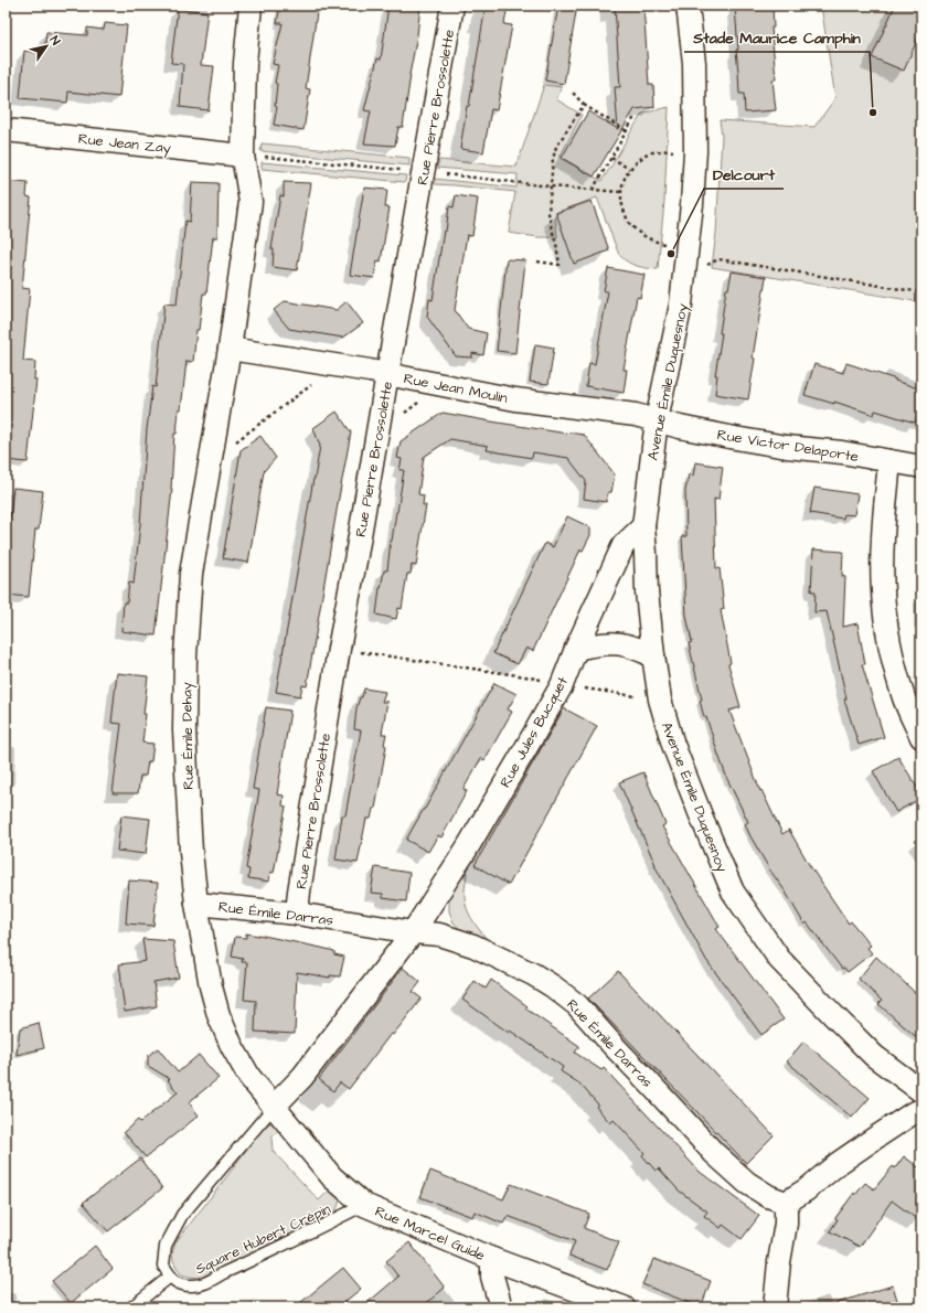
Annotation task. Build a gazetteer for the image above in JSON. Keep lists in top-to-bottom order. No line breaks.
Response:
{"streets":{"street":["Rue Pierre Brossolette","Rue Jean Zay","Avenue Émile Duquesnoy","Rue Jean Moulin","Rue Victor Delaporte","Rue Jules Bucquet","Rue Émile Dehay","Rue Émile Darras","Rue Marcel Guide"],"lane":["Square Hubert Crépin"]},"crossings":[["Rue Pierre Brossolette","Rue Jean Moulin"],["Rue Pierre Brossolette","Rue Émile Darras"],["Rue Jean Zay","Rue Émile Dehay"],["Avenue Émile Duquesnoy","Rue Jean Moulin"],["Avenue Émile Duquesnoy","Rue Victor Delaporte"],["Avenue Émile Duquesnoy","Rue Jules Bucquet"],["Rue Jean Moulin","Rue Victor Delaporte"],["Rue Jean Moulin","Rue Émile Dehay"],["Rue Jules Bucquet","Rue Émile Dehay"],["Rue Jules Bucquet","Rue Émile Darras"],["Rue Jules Bucquet","Rue Marcel Guide"],["Rue Émile Dehay","Rue Émile Darras"],["Rue Émile Dehay","Rue Marcel Guide"],["Rue Marcel Guide","Square Hubert Crépin"]],"places":["Stade Maurice Camphin","Delcourt"],"north":"top right"}
